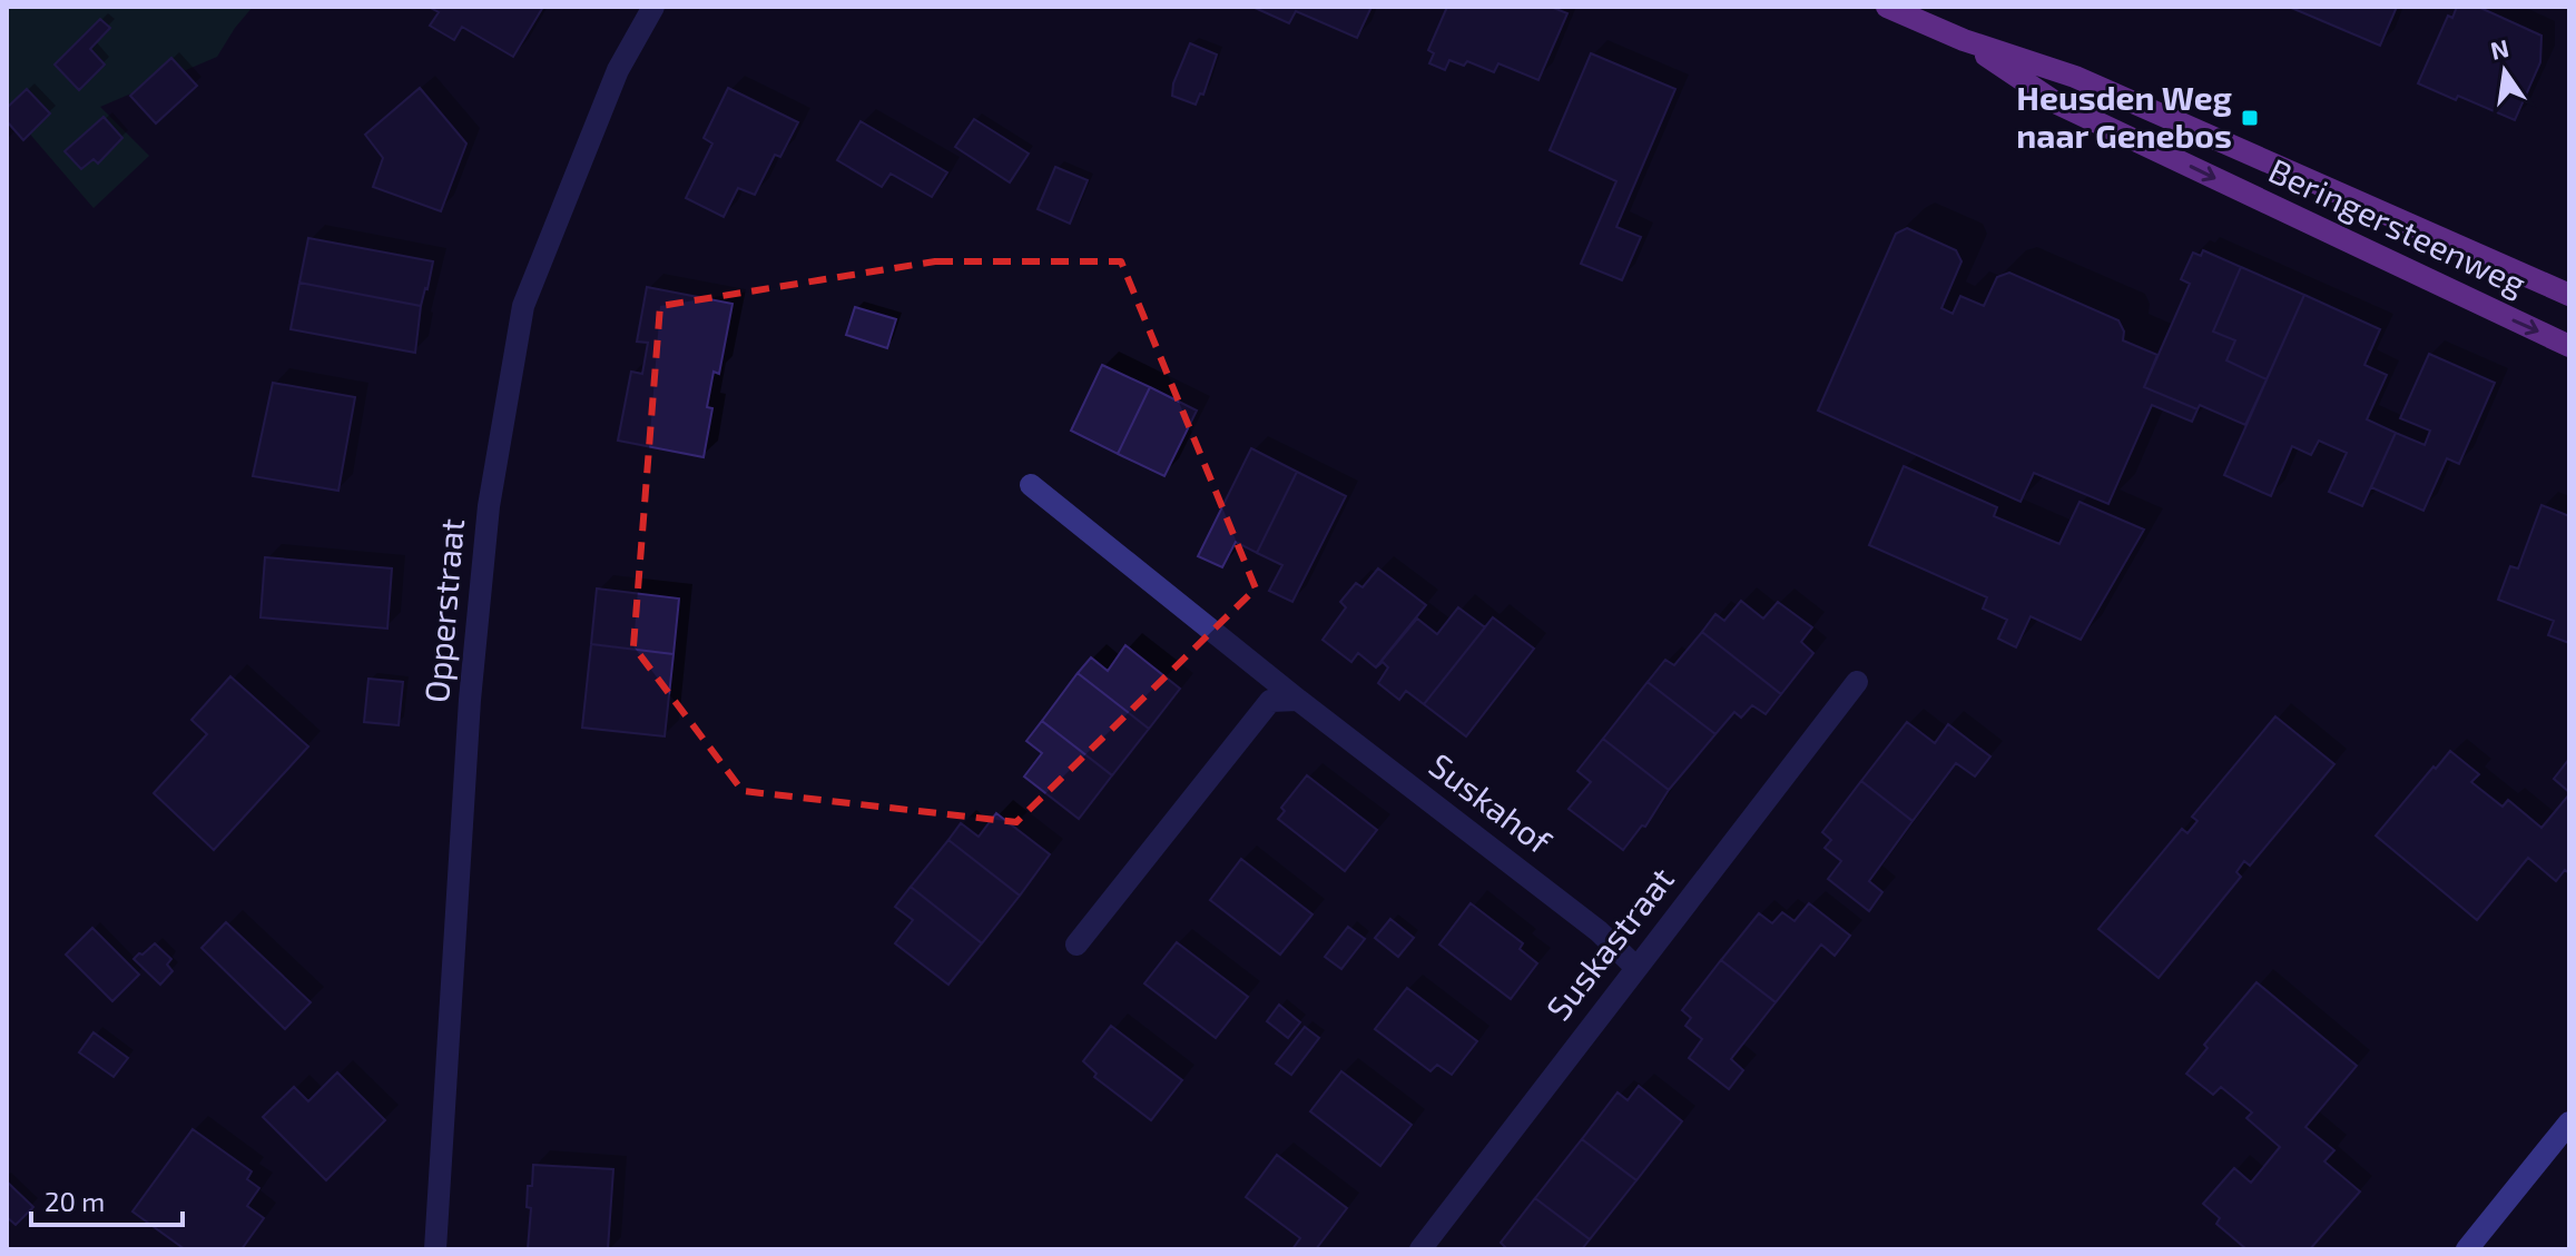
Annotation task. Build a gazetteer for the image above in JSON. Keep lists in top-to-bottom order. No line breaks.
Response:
{"streets":{"main road":["Beringersteenweg"],"street":["Opperstraat","Suskahof","Suskastraat"]},"crossings":[["Suskahof","Suskastraat"]],"places":{"transit":["Heusden Weg naar Genebos"]},"scale_bar":"20 m","north":"top"}
